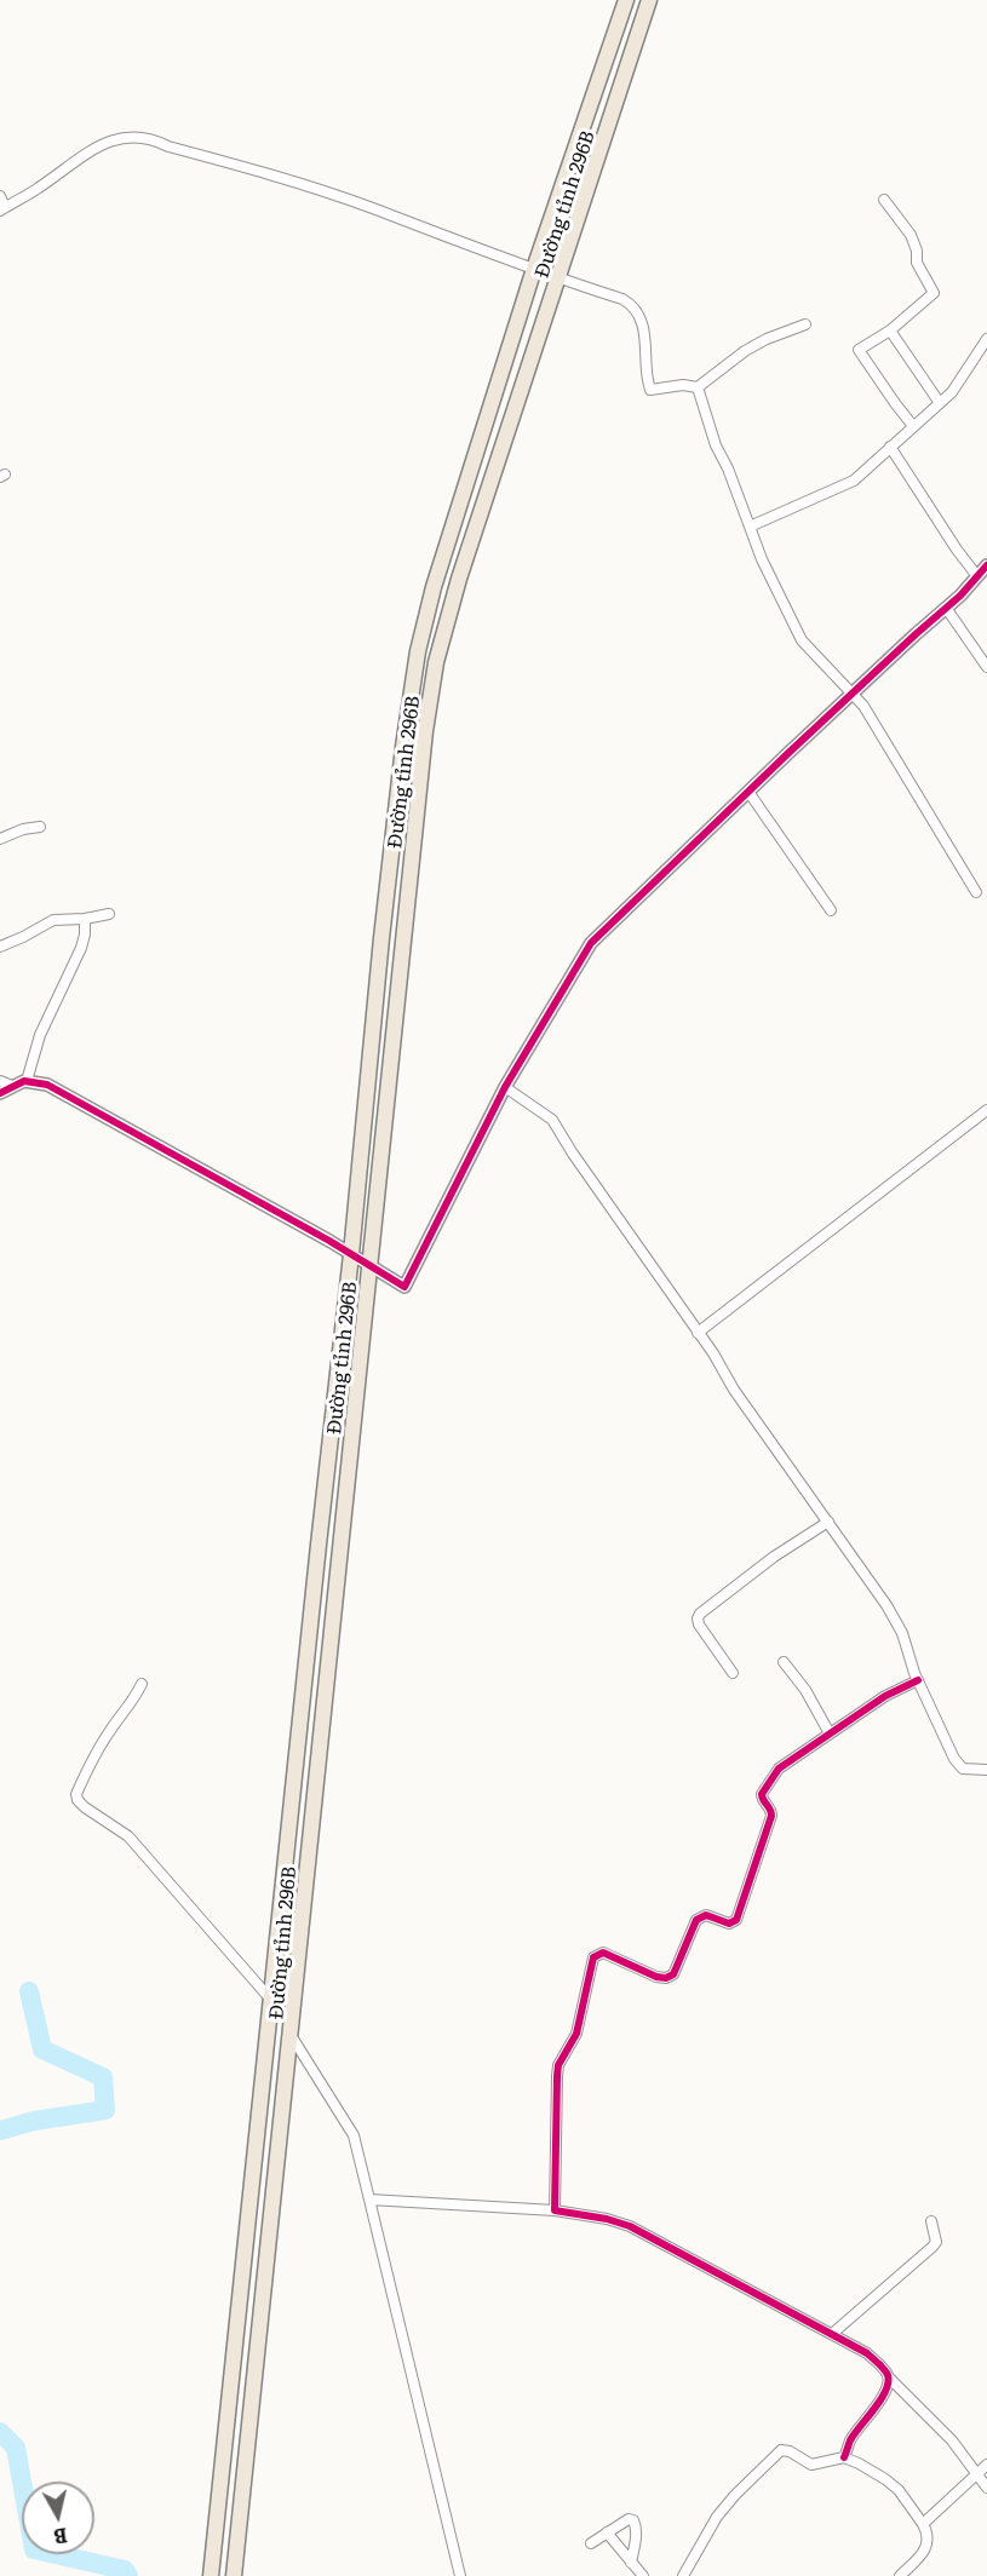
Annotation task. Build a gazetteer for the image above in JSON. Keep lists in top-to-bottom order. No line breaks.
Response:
{"streets":{"main road":["Đường tỉnh 296B"]},"north":"bottom"}
